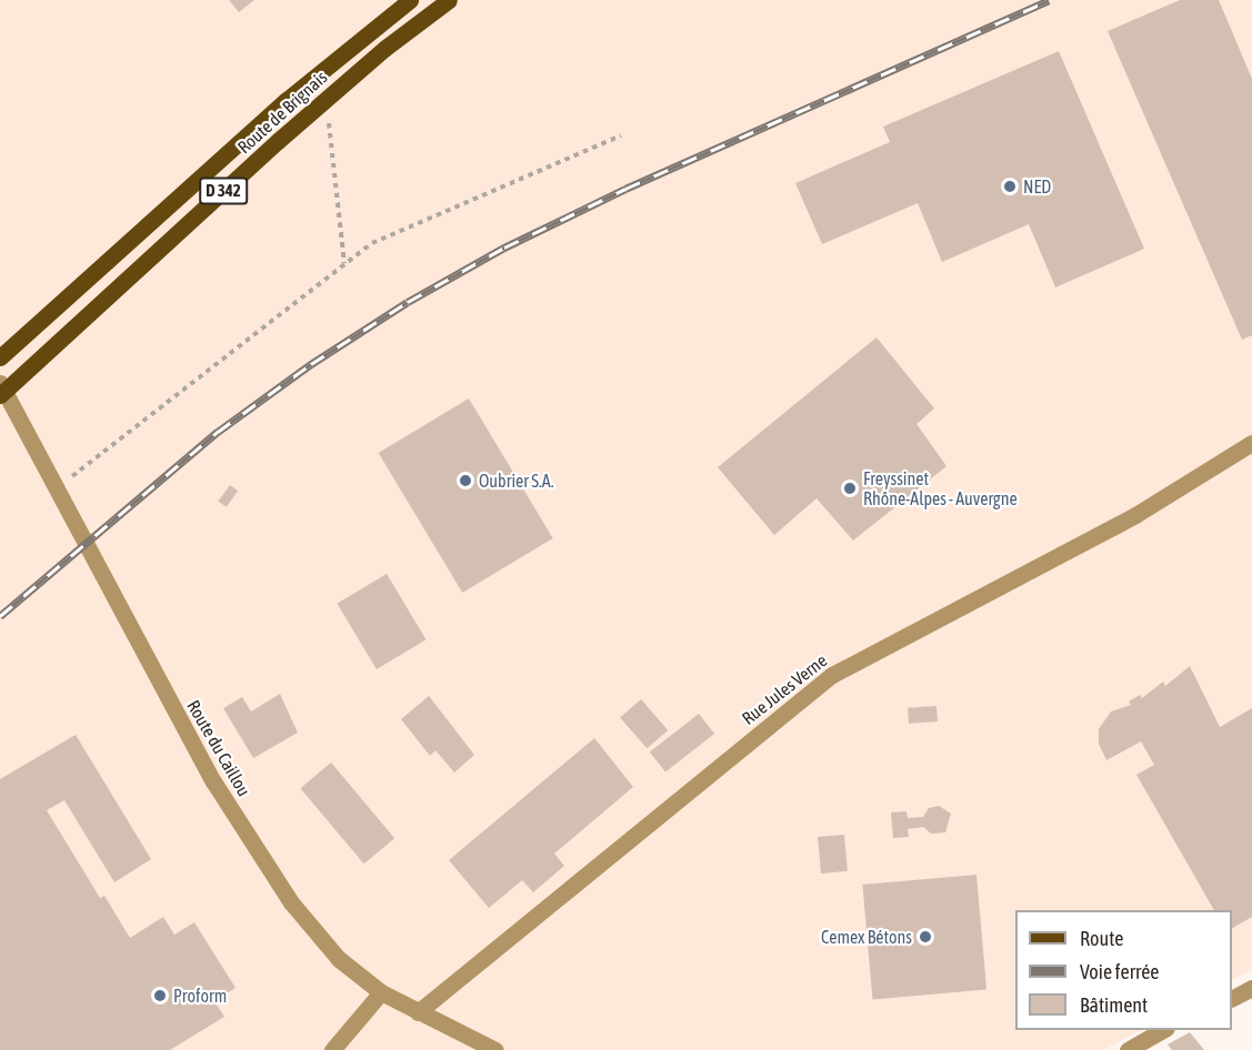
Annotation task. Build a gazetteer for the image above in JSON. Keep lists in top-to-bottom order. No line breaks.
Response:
{"streets":{"main road":["Route de Brignais","D 342"],"street":["Rue Jules Verne","Route du Caillou"]},"crossings":[["Route de Brignais","Route du Caillou"],["Rue Jules Verne","Route du Caillou"]],"places":["NED","Oubrier S.A.","Freyssinet Rhône-Alpes - Auvergne","Cemex Bétons","Proform"],"legend":["Route","Voie ferrée","Bâtiment"]}
